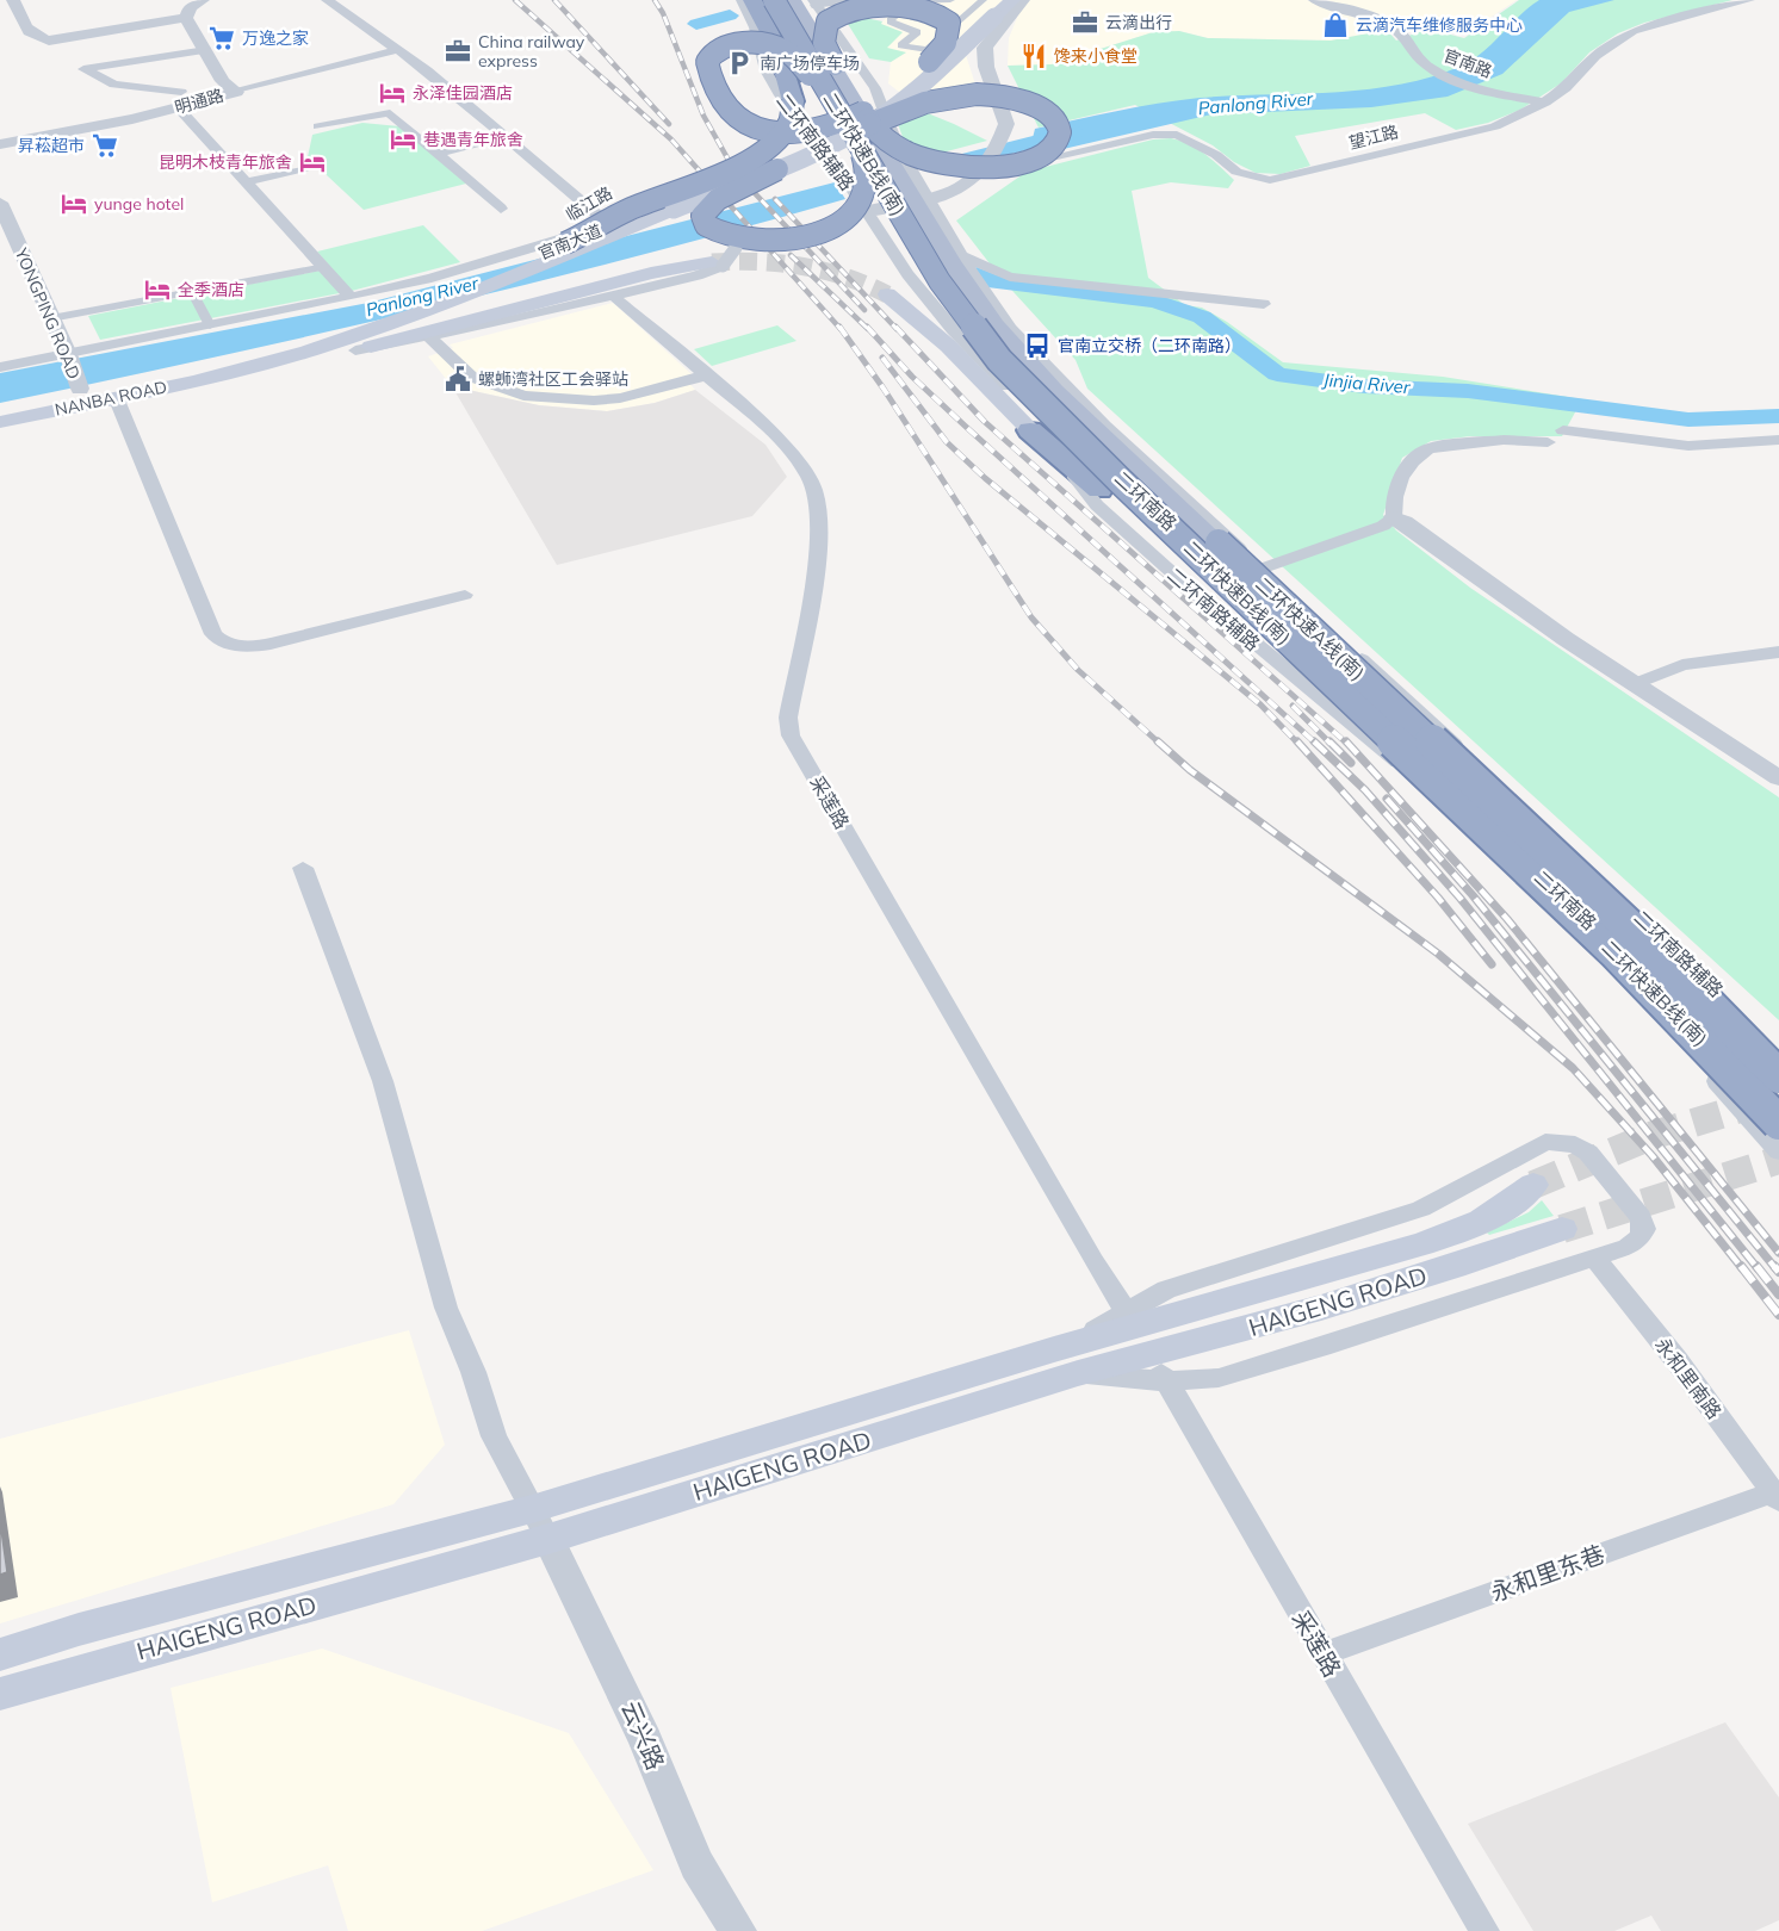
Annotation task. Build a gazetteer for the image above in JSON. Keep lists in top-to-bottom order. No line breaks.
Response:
{"streets":{"highway":["二环快速B线(南)","二环快速A线(南)"],"main road":["官南大道","NANBA ROAD","二环南路","HAIGENG ROAD"],"street":["官南路","明通路","望江路","二环南路辅路","临江路","YONGPING ROAD","采莲路","永和里南路","永和里东巷","云兴路"]},"crossings":[["官南路","望江路"],["二环南路辅路","二环南路"],["二环南路辅路","二环快速A线(南)"],["二环快速B线(南)","官南大道"],["二环快速B线(南)","二环南路"],["二环快速B线(南)","二环快速A线(南)"],["临江路","YONGPING ROAD"],["官南大道","YONGPING ROAD"],["官南大道","NANBA ROAD"],["官南大道","二环快速A线(南)"],["YONGPING ROAD","NANBA ROAD"],["二环南路","二环快速A线(南)"],["采莲路","HAIGENG ROAD"],["采莲路","永和里东巷"],["HAIGENG ROAD","云兴路"],["永和里南路","永和里东巷"]],"water":["Panlong River","Jinjia River"],"places":{"office":["云滴出行","China railway express"],"shop":["云滴汽车维修服务中心"],"supermarket":["万逸之家","昇菘超市"],"restaurant":["馋来小食堂"],"parking":["南广场停车场"],"hotel":["永泽佳园酒店","巷遇青年旅舍","昆明木枝青年旅舍","yunge hotel","全季酒店"],"bus stop":["官南立交桥（二环南路）"],"public building":["螺蛳湾社区工会驿站"]}}
